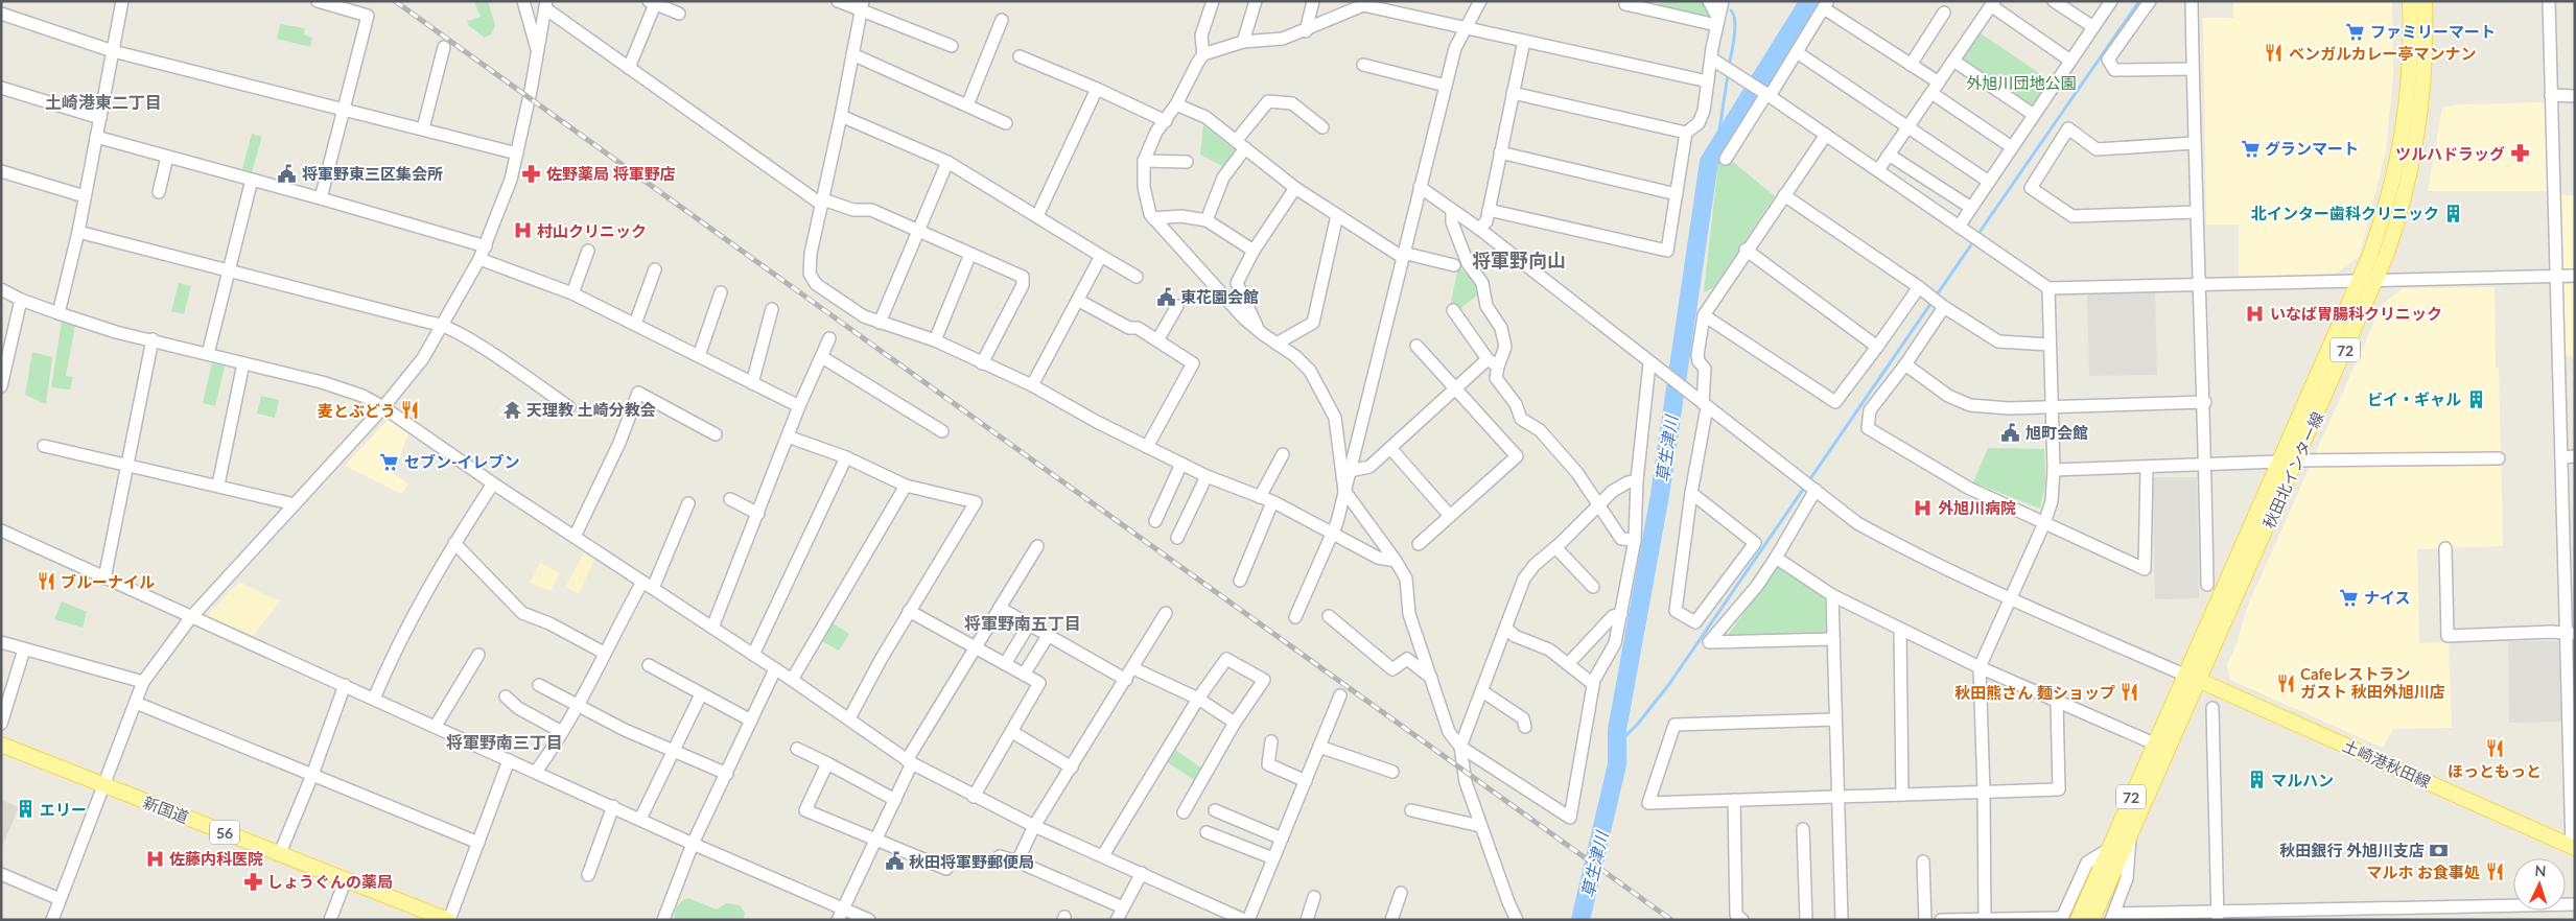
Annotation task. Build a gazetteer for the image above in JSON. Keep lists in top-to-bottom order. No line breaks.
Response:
{"streets":{"main road":["72","秋田北インター線","土崎港秋田線","新国道","56"]},"crossings":[["秋田北インター線","土崎港秋田線"]],"districts":["土崎港東二丁目","将軍野向山","将軍野南五丁目","将軍野南三丁目"],"water":["草生津川"],"parks":["外旭川団地公園"],"places":{"supermarket":["ファミリーマート","グランマート","セブン-イレブン","ナイス"],"restaurant":["ベンガルカレー亭マンナン","麦とぶどう","ブルーナイル","Cafeレストラン ガスト 秋田外旭川店","秋田熊さん 麺ショップ","ほっともっと","マルホ お食事処"],"pharmacy":["ツルハドラッグ","佐野薬局 将軍野店","しょうぐんの薬局"],"public building":["将軍野東三区集会所","東花園会館","旭町会館","秋田将軍野郵便局"],"building":["北インター歯科クリニック","ビイ・ギャル","マルハン","エリー"],"hospital":["村山クリニック","いなば胃腸科クリニック","外旭川病院","佐藤内科医院"],"temple":["天理教 土崎分教会"],"bank":["秋田銀行 外旭川支店"]},"north":"top"}
